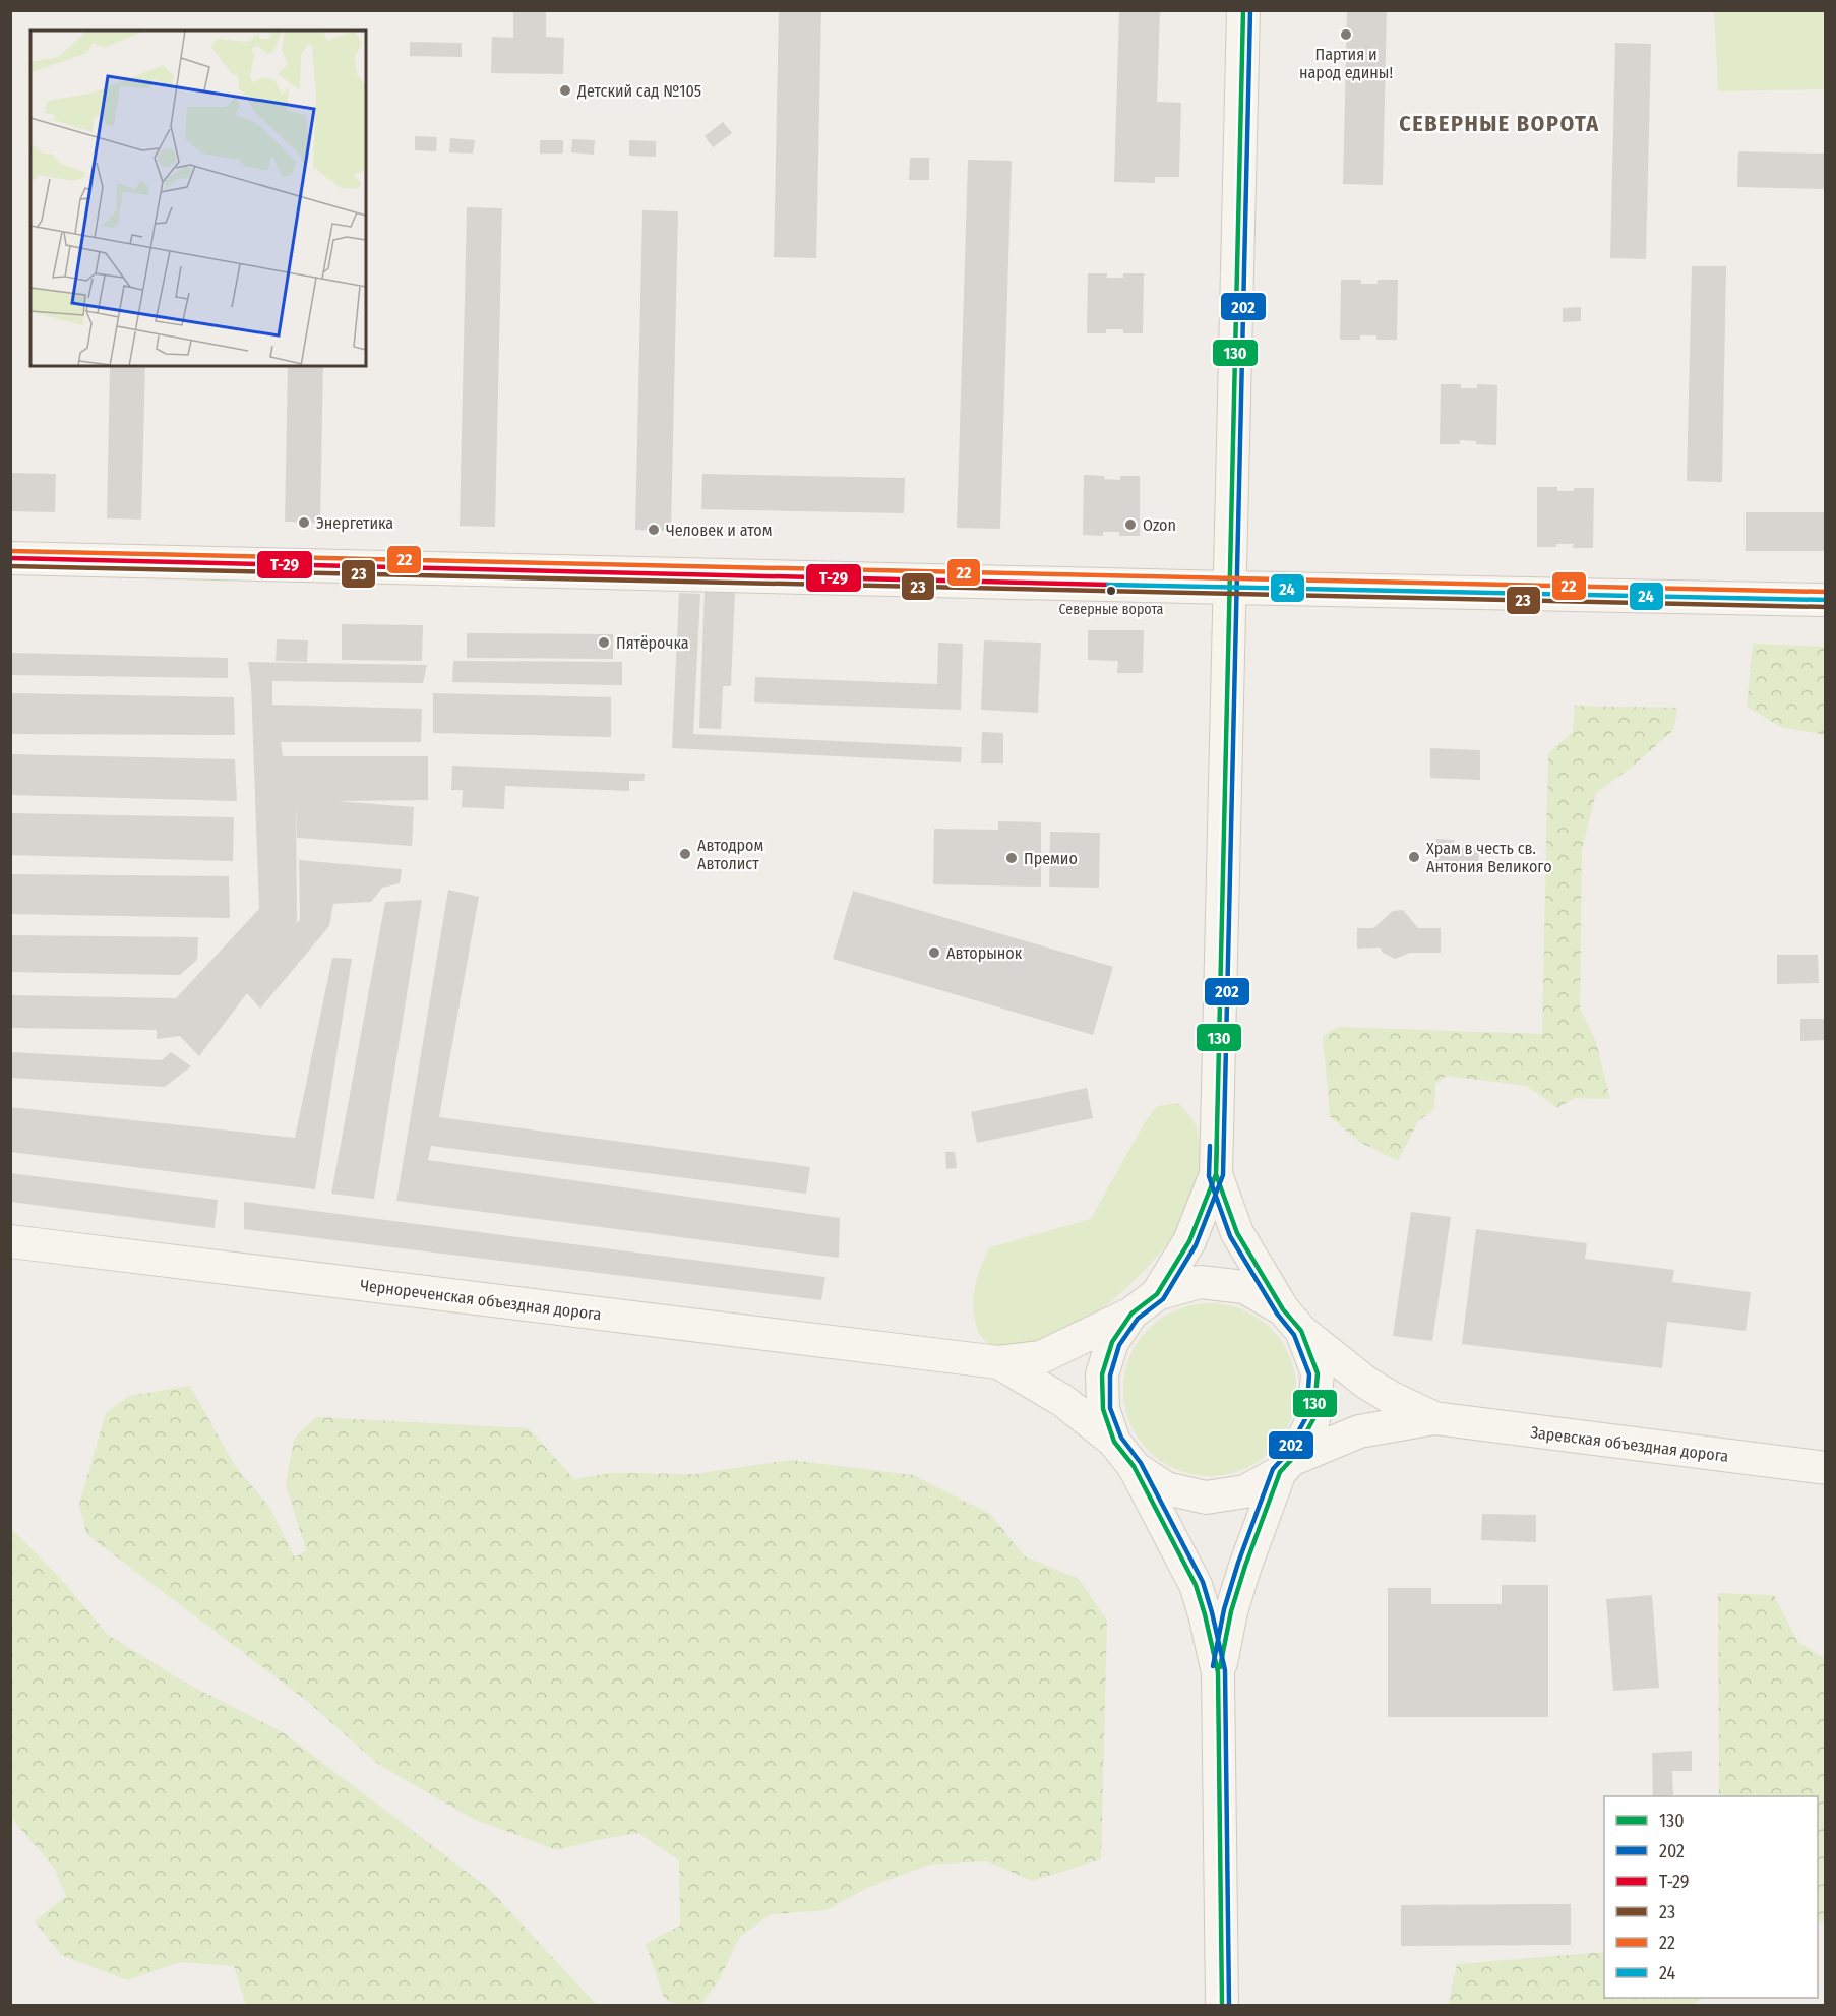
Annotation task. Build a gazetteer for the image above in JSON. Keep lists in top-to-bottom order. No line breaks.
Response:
{"streets":{"main road":["Чернореченская объездная дорога","Заревская объездная дорога"]},"districts":["СЕВЕРНЫЕ ВОРОТА"],"places":["Партия и народ едины!","Детский сад №105","Энергетика","Ozon","Человек и атом","Северные ворота","Пятёрочка","Автодром Автолист","Храм в честь св. Антония Великого","Премио","Авторынок"],"lines":["transit line 130","transit line 202","transit line 22","transit line Т-29","transit line 23","transit line 24"],"legend":["130","202","Т-29","23","22","24"]}
